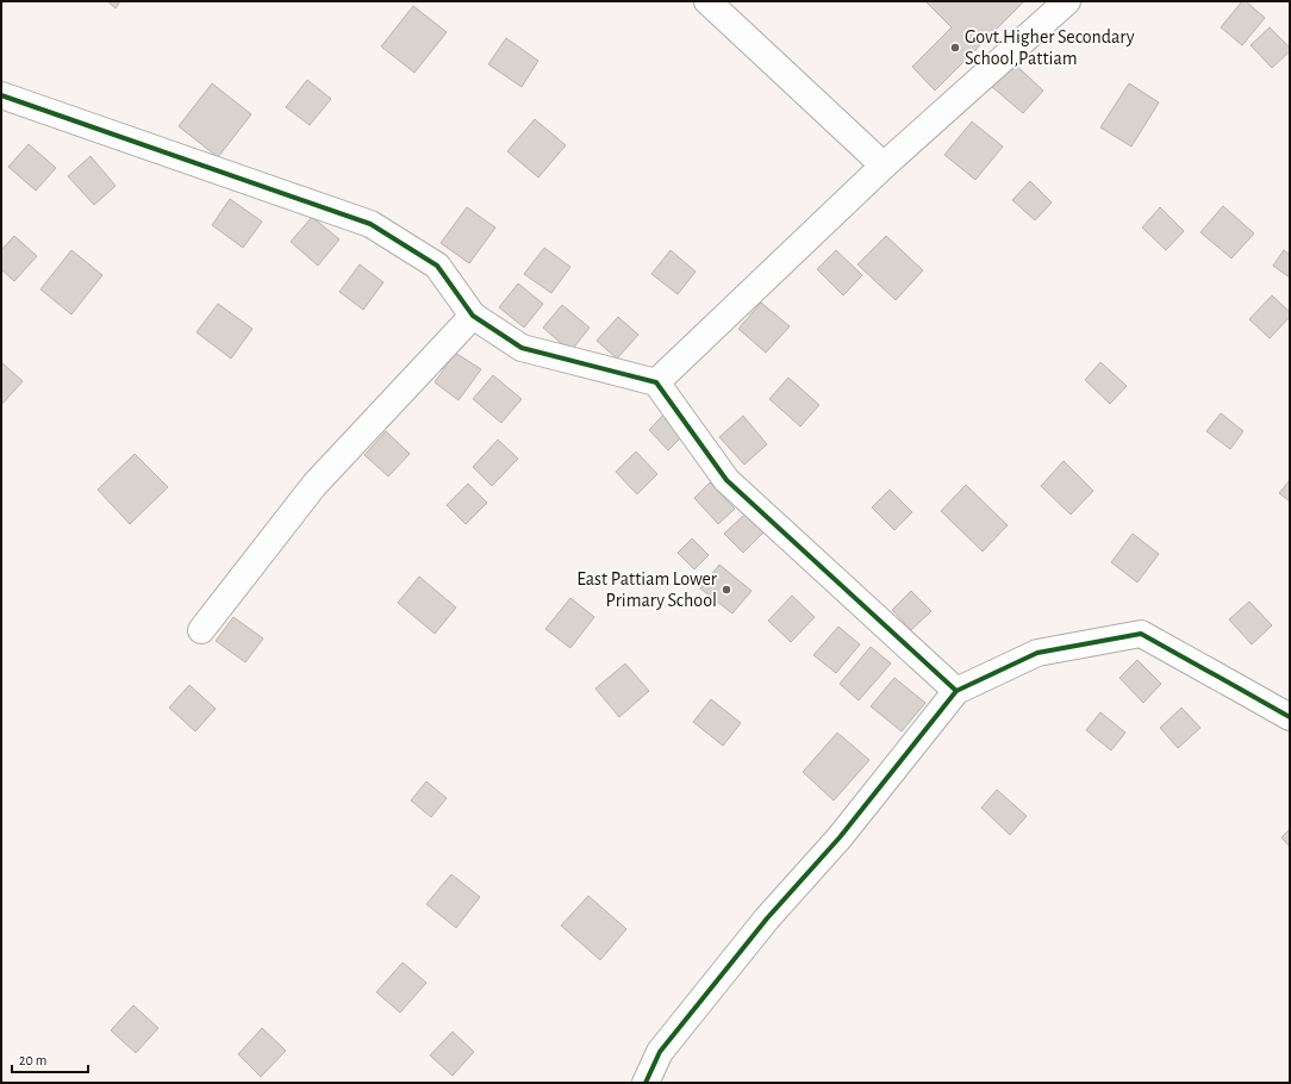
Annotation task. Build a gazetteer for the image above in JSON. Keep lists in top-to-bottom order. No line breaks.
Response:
{"places":["Govt.Higher Secondary School,Pattiam","East Pattiam Lower Primary School"],"scale_bar":"20 m"}
